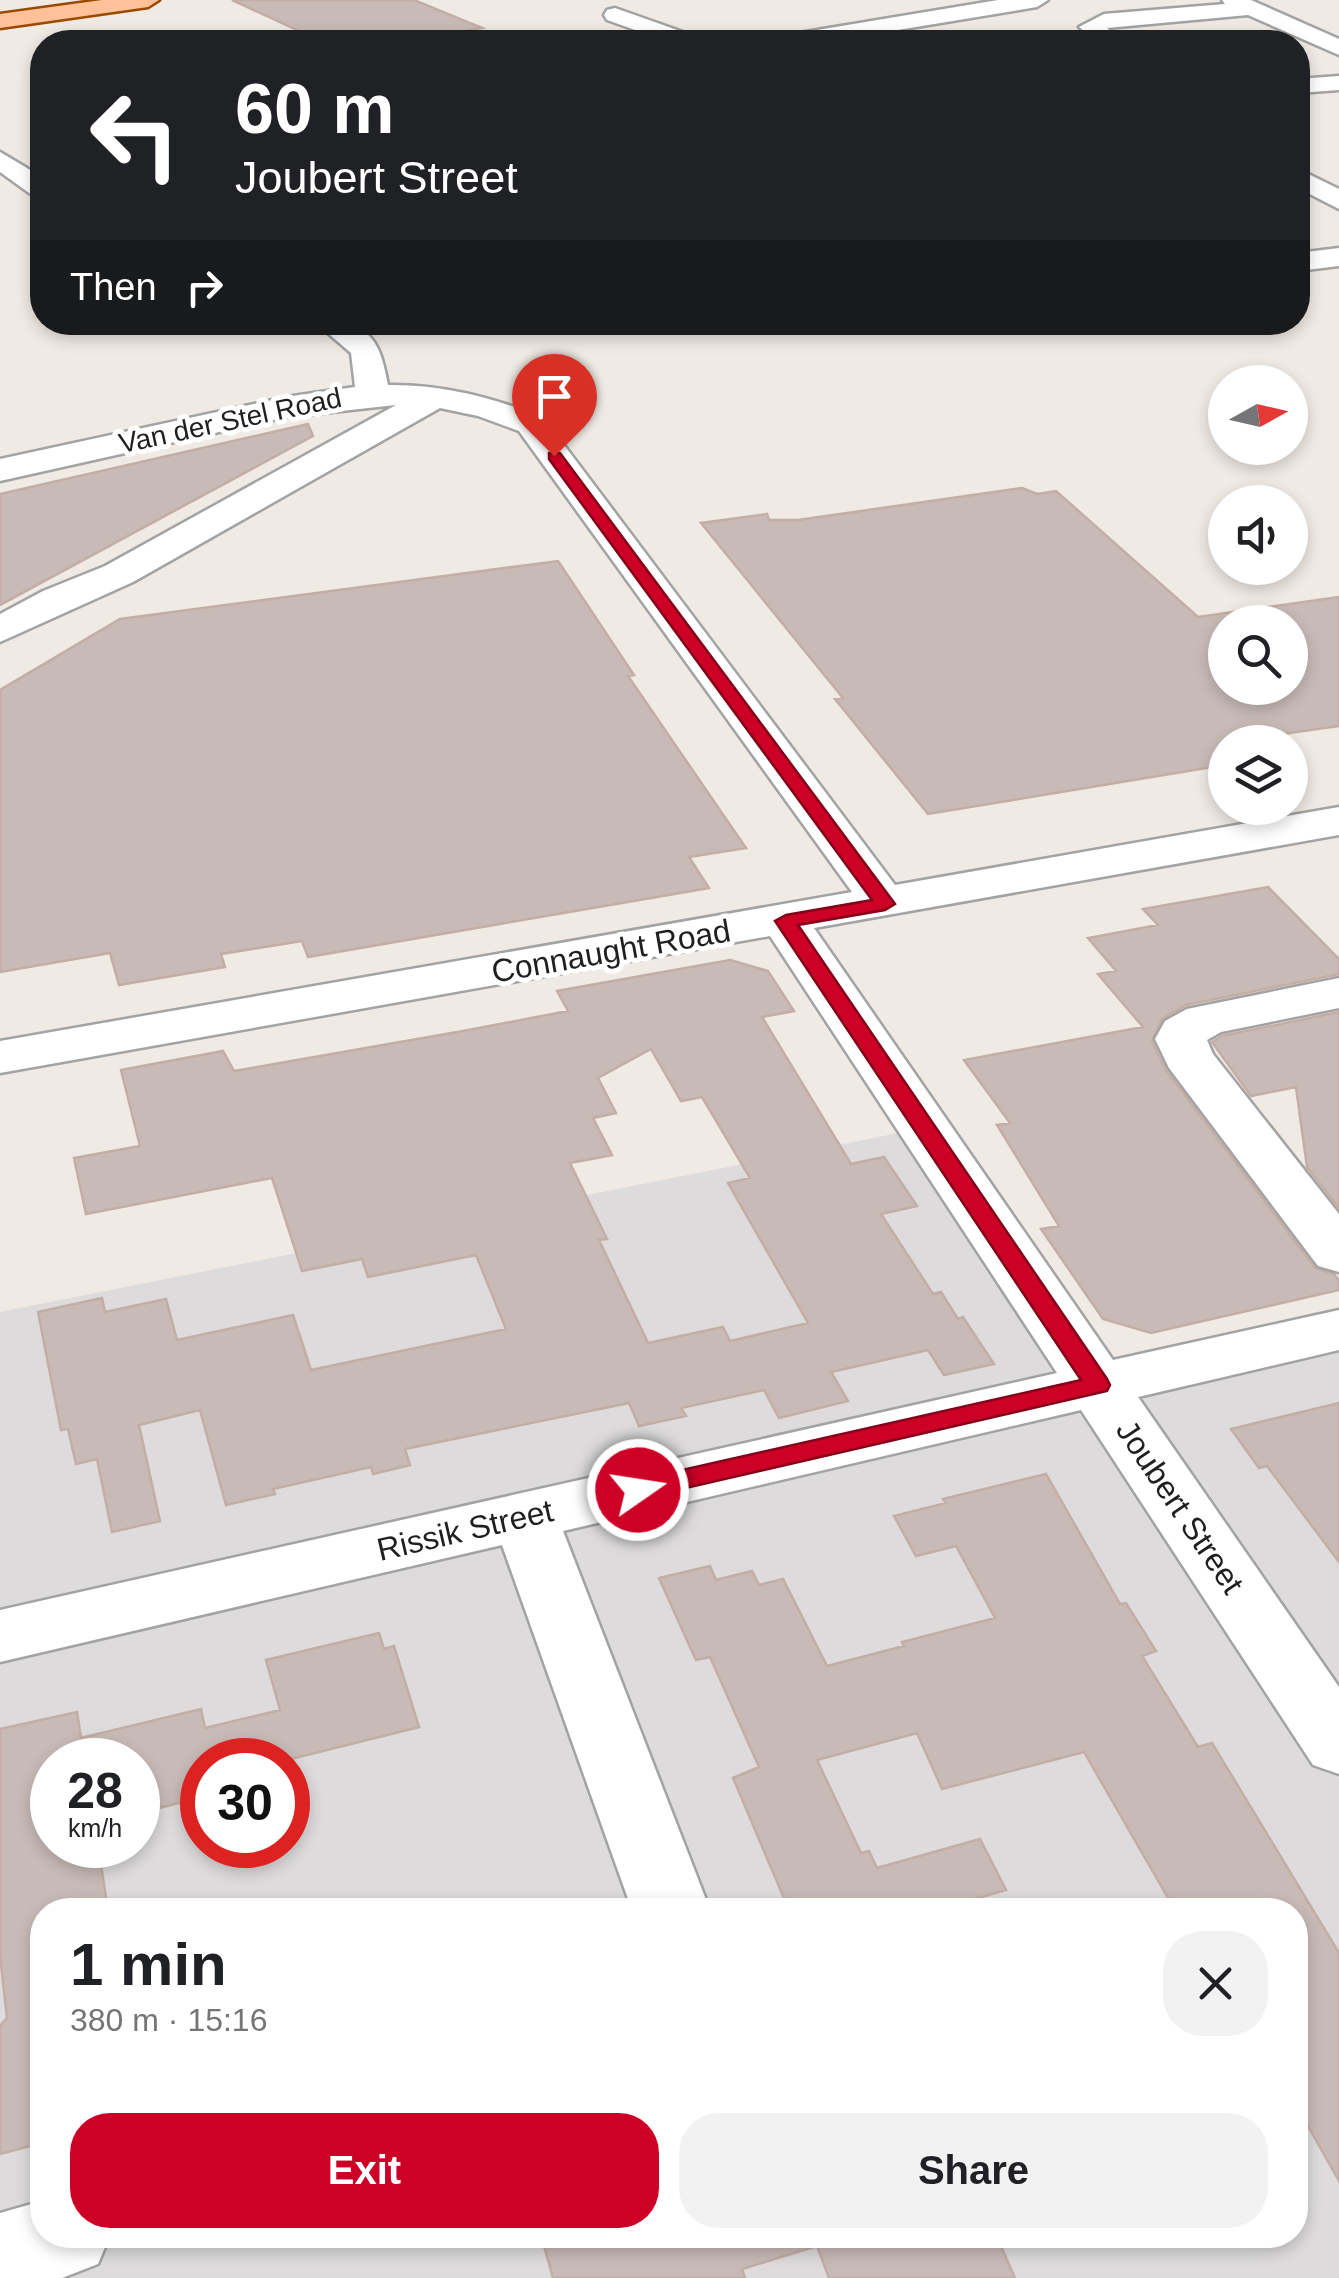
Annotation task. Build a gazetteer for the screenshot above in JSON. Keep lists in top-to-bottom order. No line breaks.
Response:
{"streets":{"street":["Van der Stel Road","Connaught Road","Joubert Street","Rissik Street"]},"crossings":[["Connaught Road","Joubert Street"],["Joubert Street","Rissik Street"]],"north":"right","page":{"turn":["60 m","Joubert Street"],"then":"Then","speed":"28 km/h","limit":"30","heading":["1 min","380 m · 15:16"],"buttons":["Exit","Share"]}}
